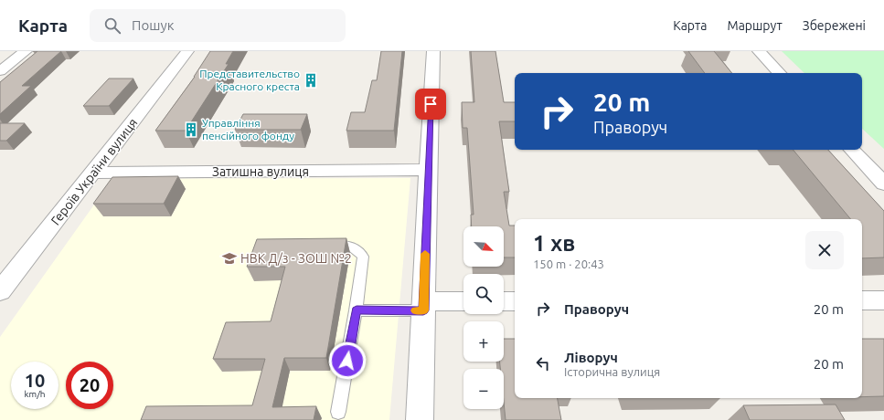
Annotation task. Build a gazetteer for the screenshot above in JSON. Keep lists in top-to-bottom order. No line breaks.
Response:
{"streets":{"street":["Героїв України вулиця","Затишна вулиця"]},"crossings":[["Героїв України вулиця","Затишна вулиця"]],"places":{"building":["Представительство Красного креста","Управління пенсійного фонду"],"school or university":["НВК Д/з - ЗОШ №2"]},"north":"bottom right","page":{"header":"Карта","search":"Пошук","nav":["Карта","Маршрут","Збережені"],"turn":["20 m","Праворуч"],"heading":["1 хв","150 m · 20:43"],"map_buttons":["+","−"],"list":[{"name":"Праворуч","value":"20 m"},{"name":"Ліворуч","note":"Історична вулиця","value":"20 m"}],"speed":"10 km/h","limit":"20"}}
